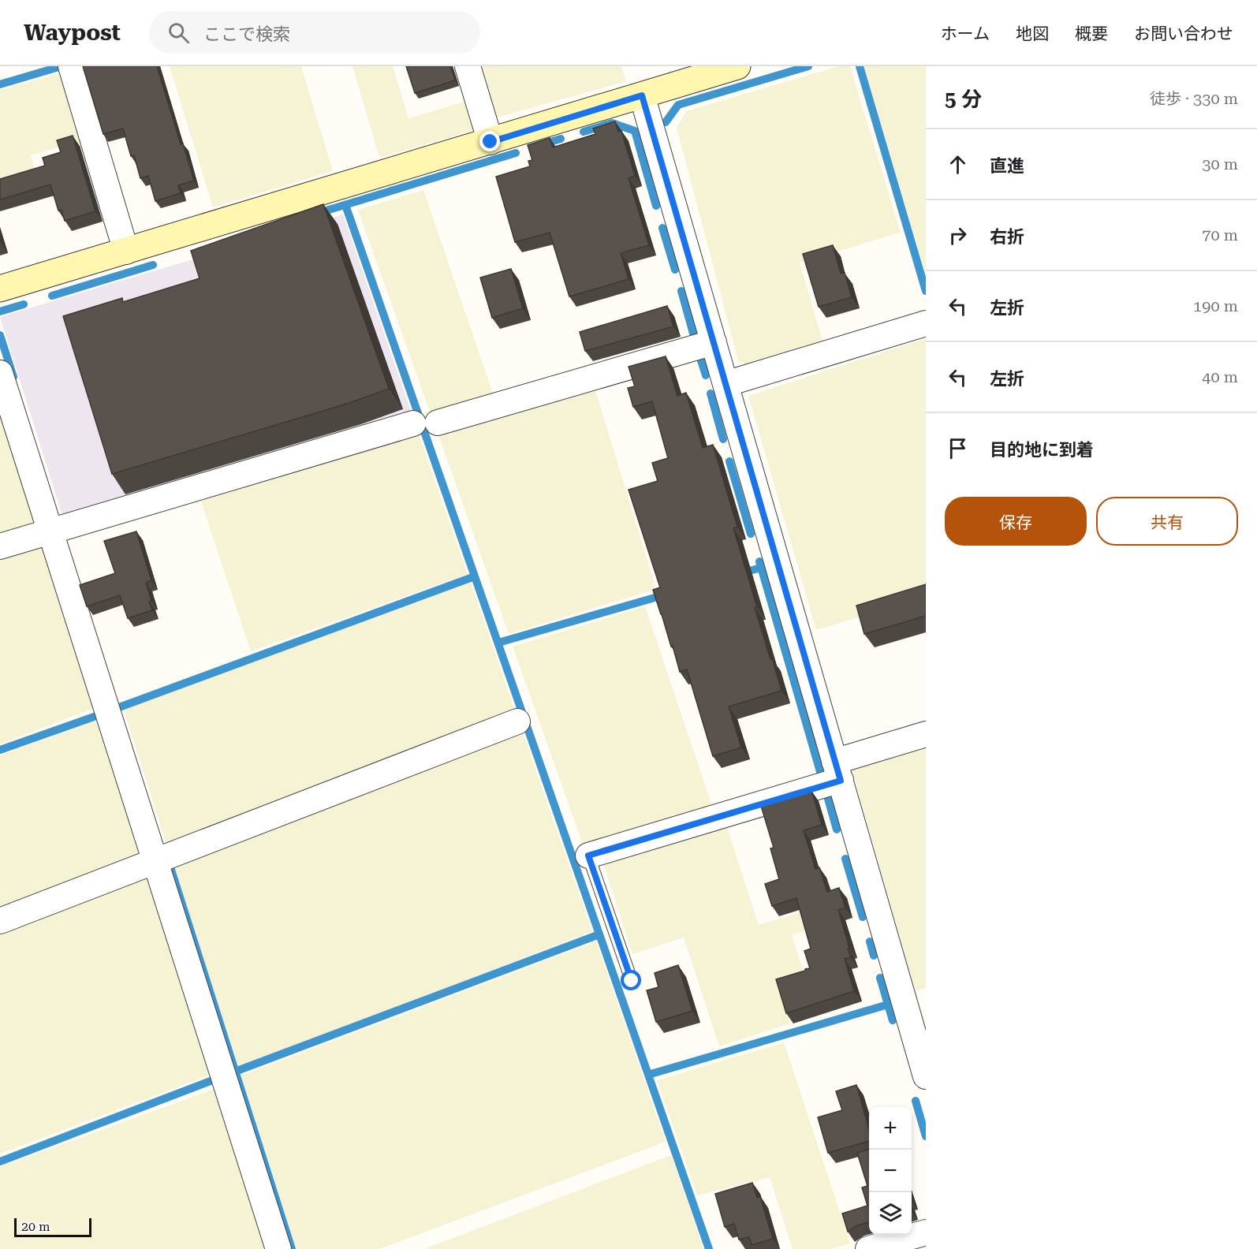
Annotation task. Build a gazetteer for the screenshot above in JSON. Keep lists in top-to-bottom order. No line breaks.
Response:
{"scale_bar":"20 m","page":{"header":"Waypost","search":"ここで検索","nav":["ホーム","地図","概要","お問い合わせ"],"heading":["5 分","徒歩 · 330 m"],"list":[["直進","30 m"],["右折","70 m"],["左折","190 m"],["左折","40 m"],"目的地に到着"],"buttons":["保存","共有"],"map_buttons":["+","−"],"scale":"20 m"}}
